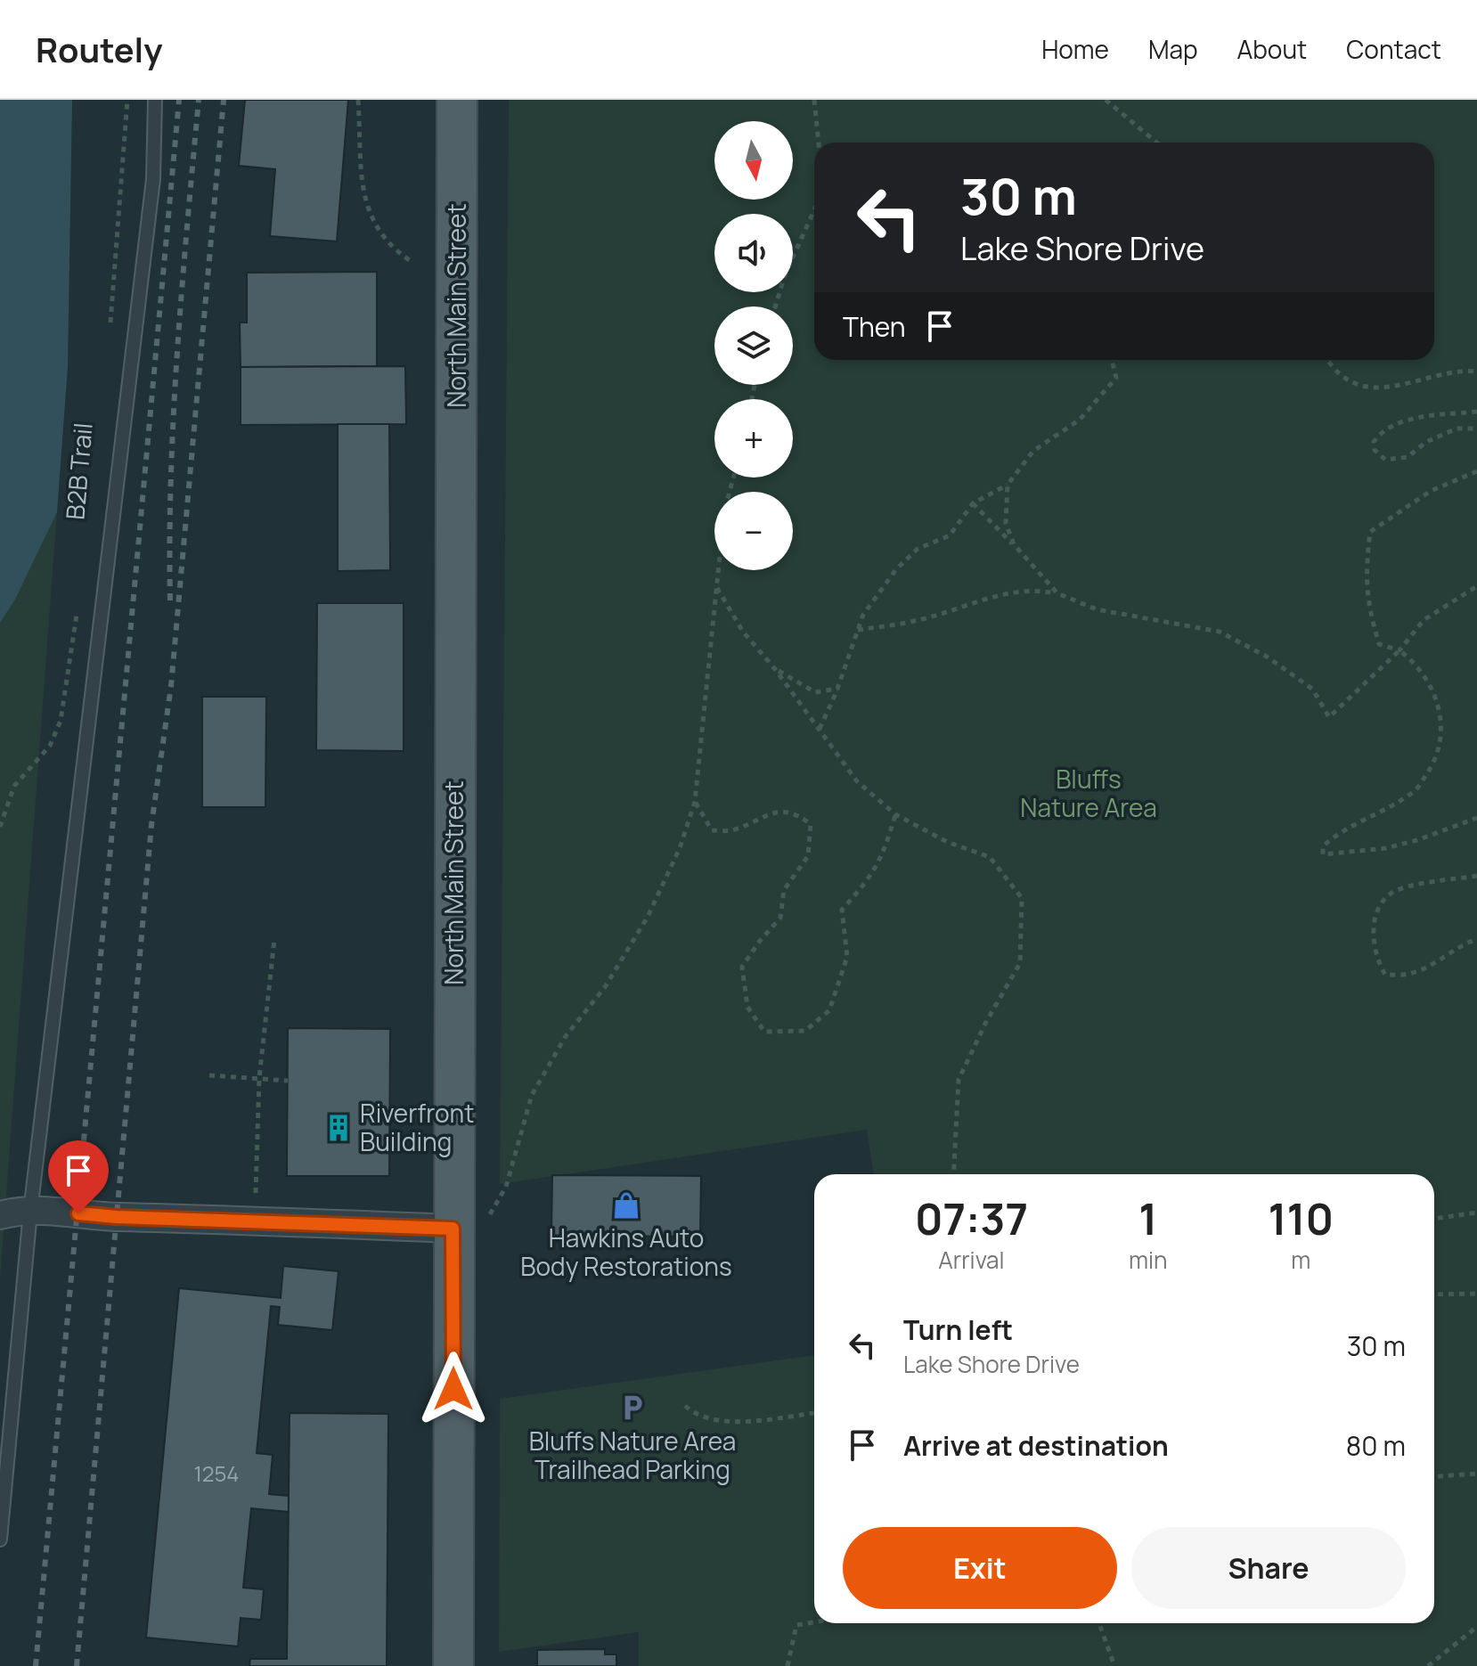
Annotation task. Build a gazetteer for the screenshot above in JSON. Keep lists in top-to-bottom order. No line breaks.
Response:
{"streets":{"main road":["North Main Street"]},"parks":["Bluffs Nature Area"],"places":{"building":["Riverfront Building"],"shop":["Hawkins Auto Body Restorations"],"parking":["Bluffs Nature Area Trailhead Parking"]},"house_numbers":["1254"],"north":"bottom","page":{"header":"Routely","nav":["Home","Map","About","Contact"],"map_buttons":["+","−"],"turn":["30 m","Lake Shore Drive"],"then":"Then","eta":["07:37","Arrival","1","min","110","m"],"list":[{"name":"Turn left","note":"Lake Shore Drive","value":"30 m"},{"name":"Arrive at destination","value":"80 m"}],"buttons":["Exit","Share"]}}
